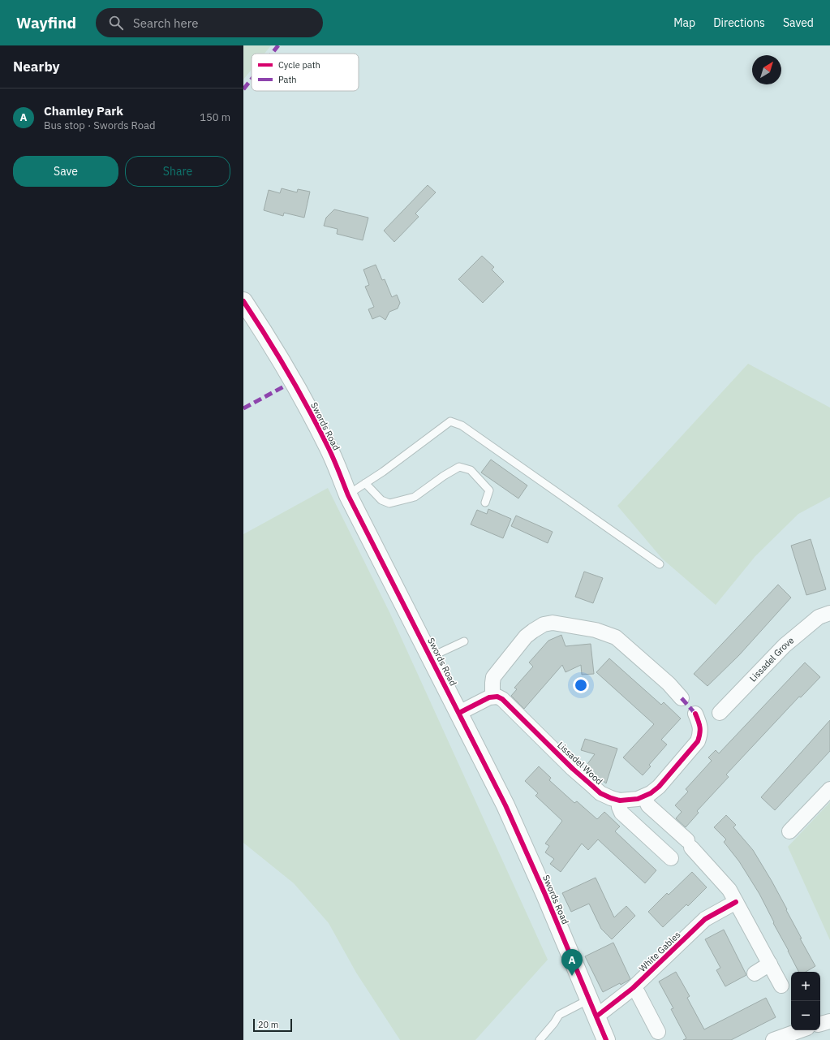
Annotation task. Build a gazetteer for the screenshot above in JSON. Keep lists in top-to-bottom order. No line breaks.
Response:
{"streets":{"main road":["Swords Road"],"street":["Lissadel Grove","Lissadel Wood","White Gables"]},"crossings":[["Swords Road","White Gables"]],"legend":["Cycle path","Path"],"scale_bar":"20 m","north":"top right","page":{"header":"Wayfind","search":"Search here","nav":["Map","Directions","Saved"],"heading":"Nearby","list":[{"mark":"A","name":"Chamley Park","note":"Bus stop · Swords Road","value":"150 m"}],"buttons":["Save","Share"],"pins":"A","map_buttons":["+","−"],"scale":"20 m"}}
